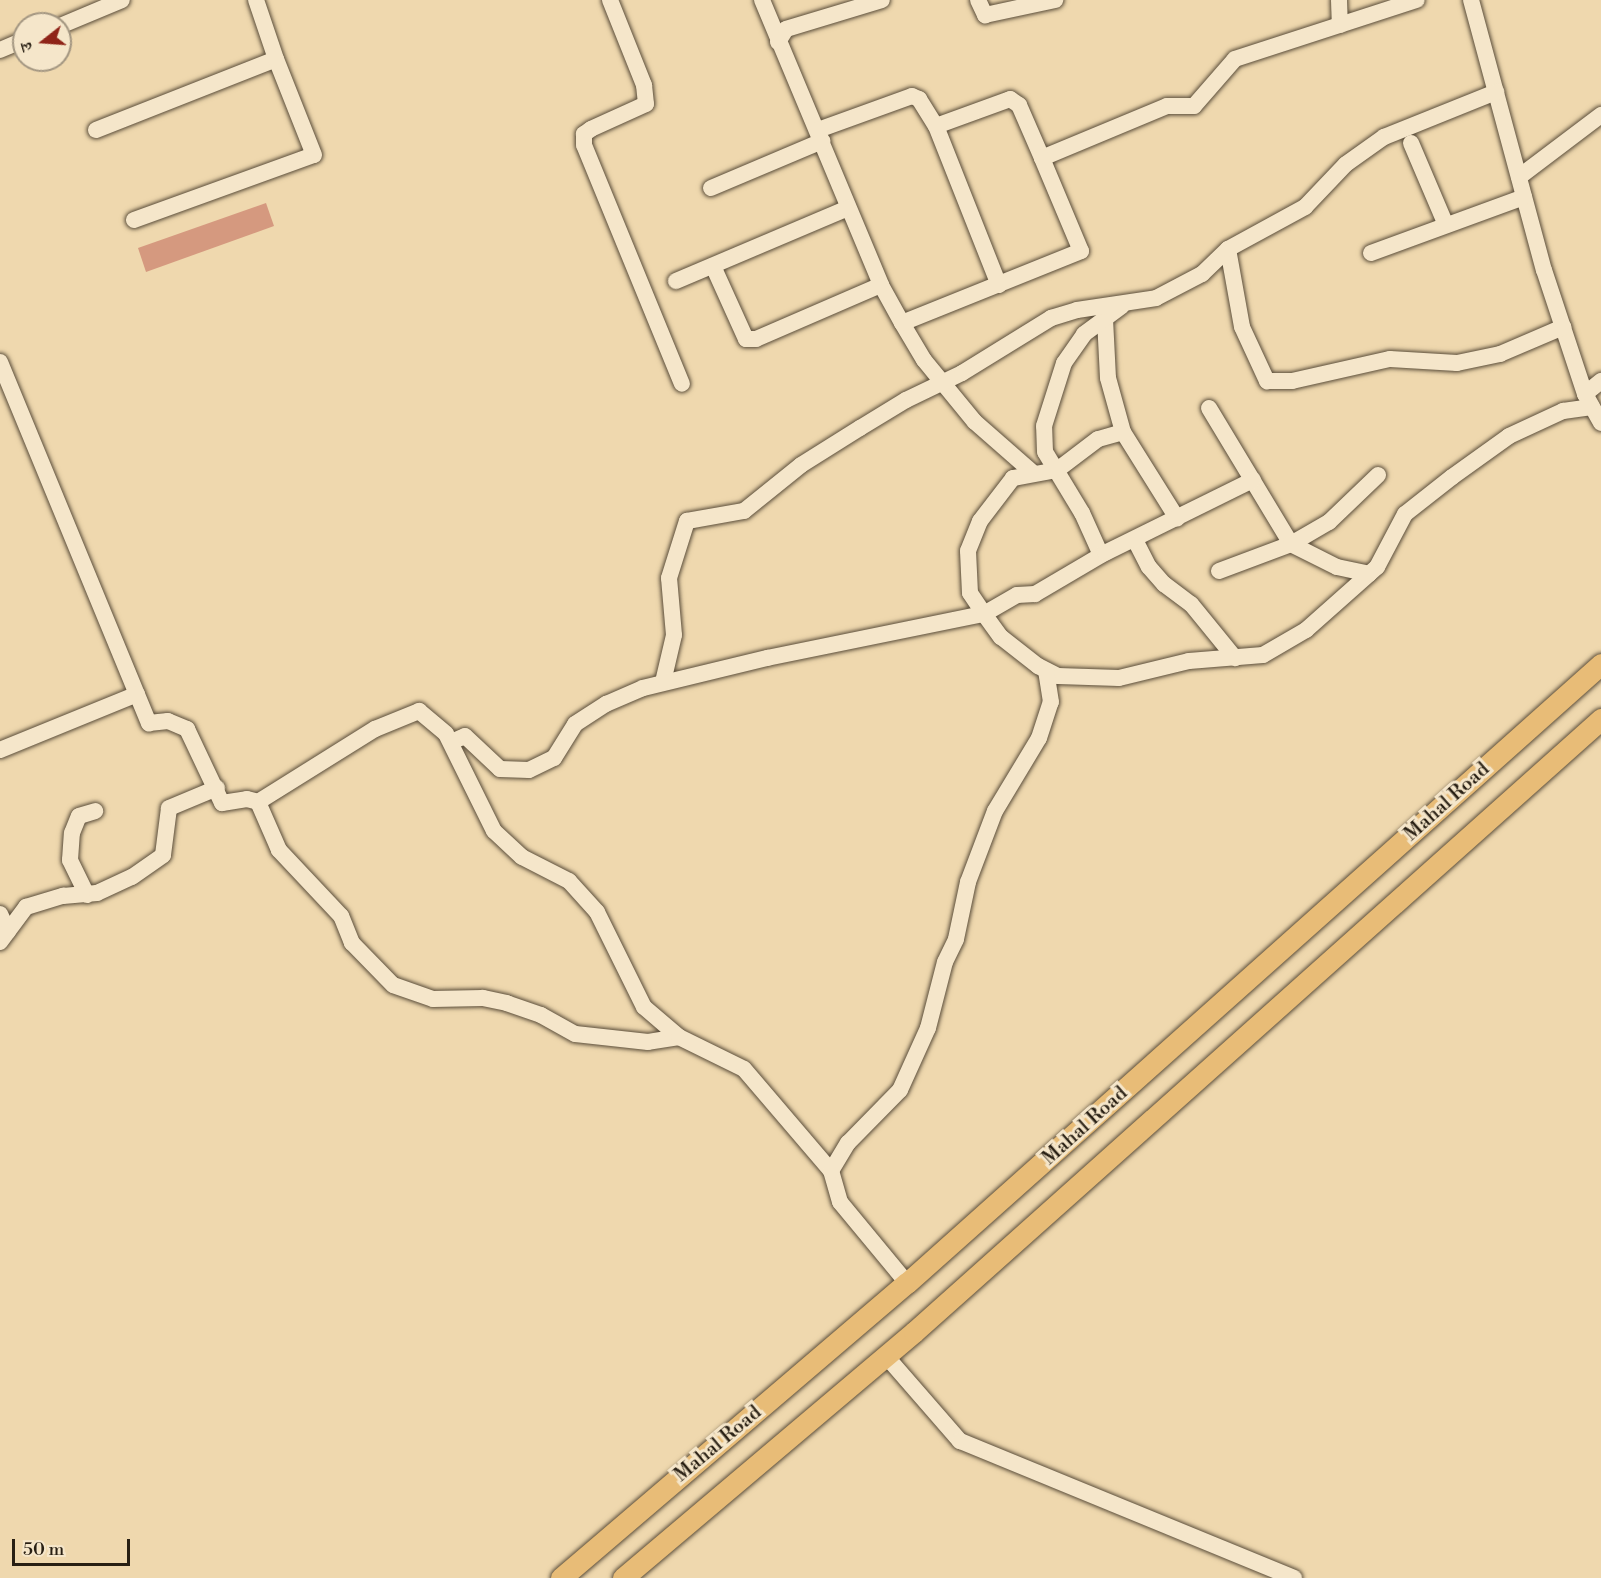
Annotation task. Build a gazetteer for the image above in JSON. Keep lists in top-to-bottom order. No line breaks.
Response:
{"streets":{"main road":["Mahal Road"]},"scale_bar":"50 m","north":"left"}
